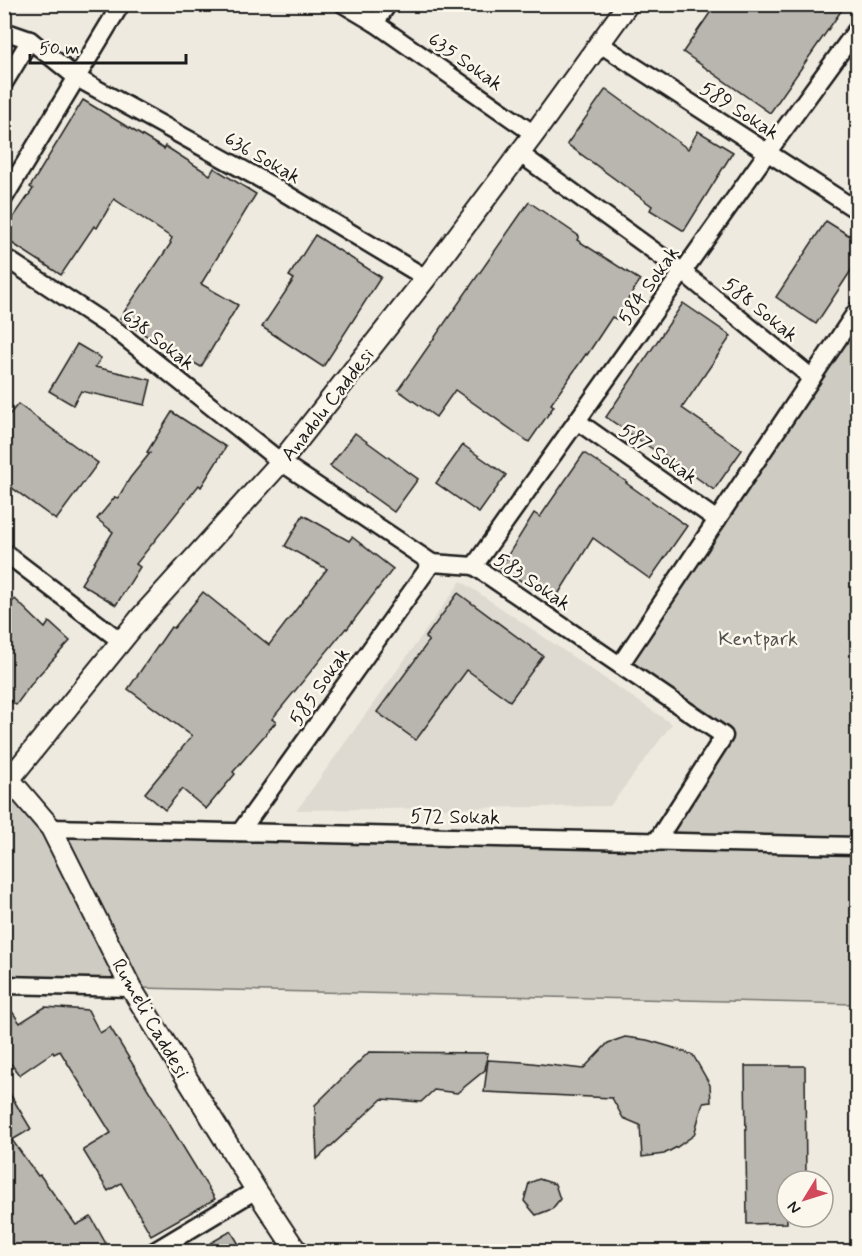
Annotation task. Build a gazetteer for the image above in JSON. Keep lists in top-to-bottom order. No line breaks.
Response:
{"streets":{"street":["635 Sokak","589 Sokak","636 Sokak","584 Sokak","588 Sokak","638 Sokak","Anadolu Caddesi","587 Sokak","583 Sokak","585 Sokak","572 Sokak","Rumeli Caddesi"]},"crossings":[["635 Sokak","Anadolu Caddesi"],["589 Sokak","584 Sokak"],["589 Sokak","Anadolu Caddesi"],["636 Sokak","Anadolu Caddesi"],["584 Sokak","588 Sokak"],["584 Sokak","587 Sokak"],["584 Sokak","583 Sokak"],["588 Sokak","Anadolu Caddesi"],["638 Sokak","Anadolu Caddesi"],["638 Sokak","583 Sokak"],["Anadolu Caddesi","583 Sokak"],["Anadolu Caddesi","Rumeli Caddesi"],["583 Sokak","585 Sokak"],["583 Sokak","572 Sokak"],["585 Sokak","572 Sokak"],["572 Sokak","Rumeli Caddesi"]],"parks":["Kentpark"],"scale_bar":"50 m","north":"bottom left"}
